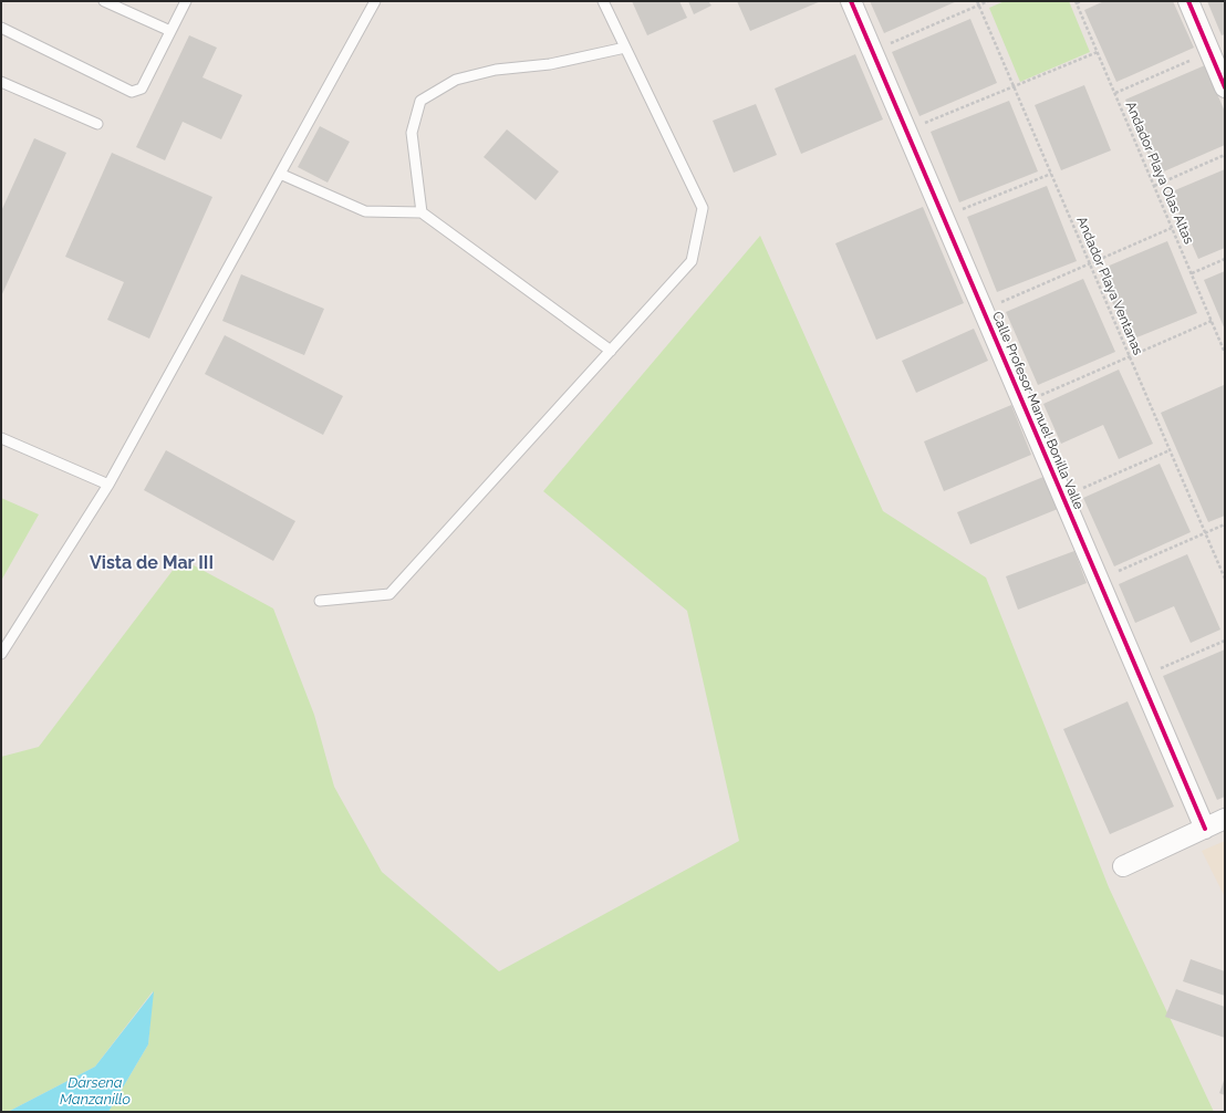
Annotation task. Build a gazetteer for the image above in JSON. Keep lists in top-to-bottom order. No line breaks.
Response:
{"streets":{"street":["Calle Profesor Manuel Bonilla Valle"],"path":["Andador Playa Olas Altas","Andador Playa Ventanas"]},"districts":["Vista de Mar III"],"water":["Dársena Manzanillo"]}
